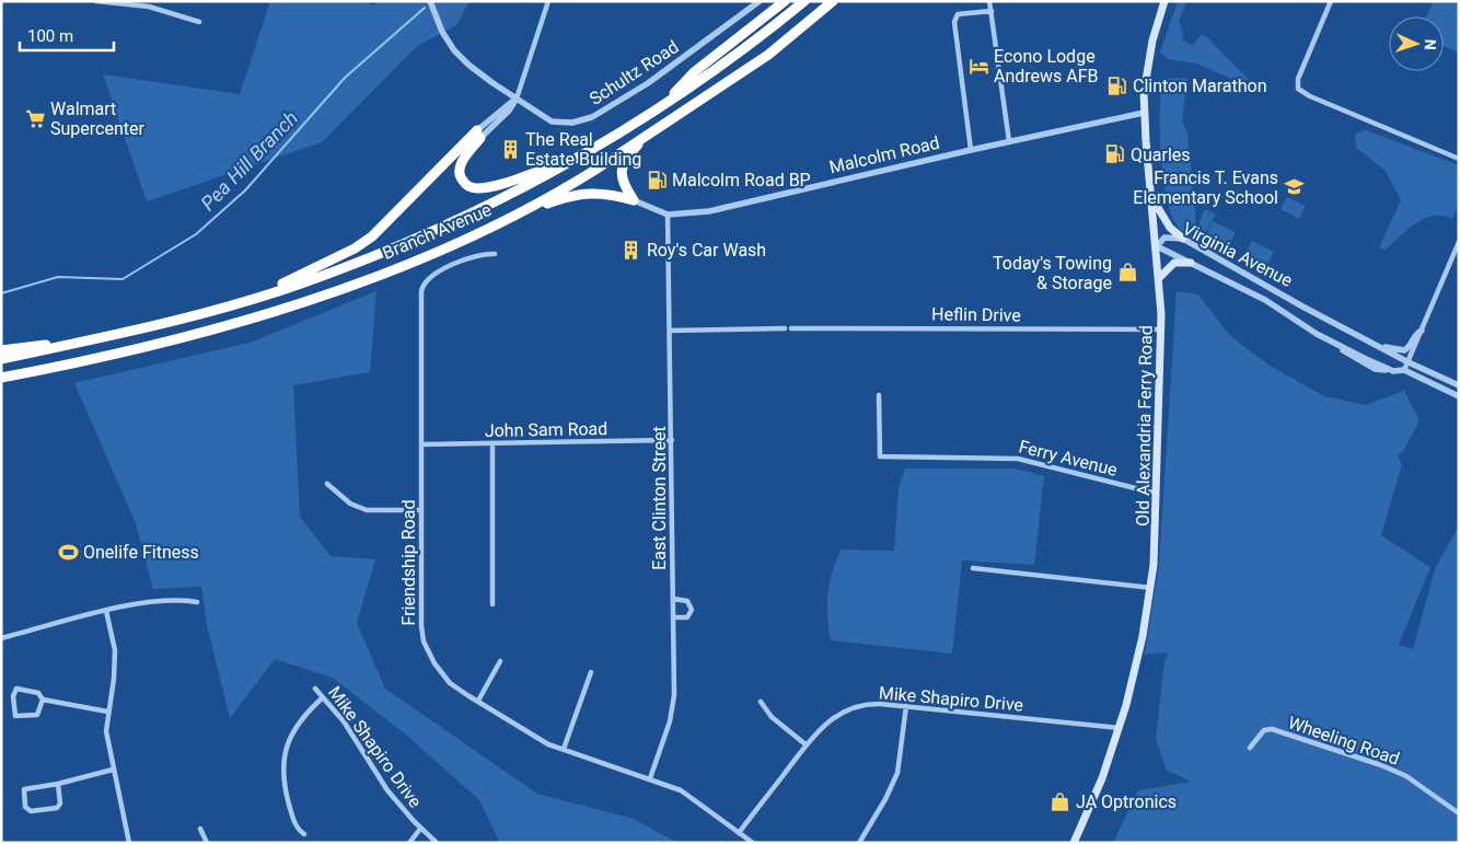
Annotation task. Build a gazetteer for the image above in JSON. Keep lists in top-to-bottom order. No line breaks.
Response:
{"streets":{"highway":["Branch Avenue"],"main road":["Old Alexandria Ferry Road"],"street":["Schultz Road","Malcolm Road","Virginia Avenue","Heflin Drive","John Sam Road","Ferry Avenue","East Clinton Street","Friendship Road","Mike Shapiro Drive","Wheeling Road"]},"crossings":[["Malcolm Road","Old Alexandria Ferry Road"],["Malcolm Road","East Clinton Street"],["Virginia Avenue","Old Alexandria Ferry Road"],["Heflin Drive","Old Alexandria Ferry Road"],["Old Alexandria Ferry Road","Ferry Avenue"],["Old Alexandria Ferry Road","Mike Shapiro Drive"],["John Sam Road","East Clinton Street"],["John Sam Road","Friendship Road"],["East Clinton Street","Friendship Road"],["Friendship Road","Mike Shapiro Drive"]],"water":["Pea Hill Branch"],"places":{"hotel":["Econo Lodge Andrews AFB"],"fuel station":["Clinton Marathon","Quarles","Malcolm Road BP"],"supermarket":["Walmart Supercenter"],"building":["The Real Estate Building","Roy's Car Wash"],"school or university":["Francis T. Evans Elementary School"],"shop":["Today's Towing & Storage","JA Optronics"],"sports":["Onelife Fitness"]},"scale_bar":"100 m","north":"right"}
